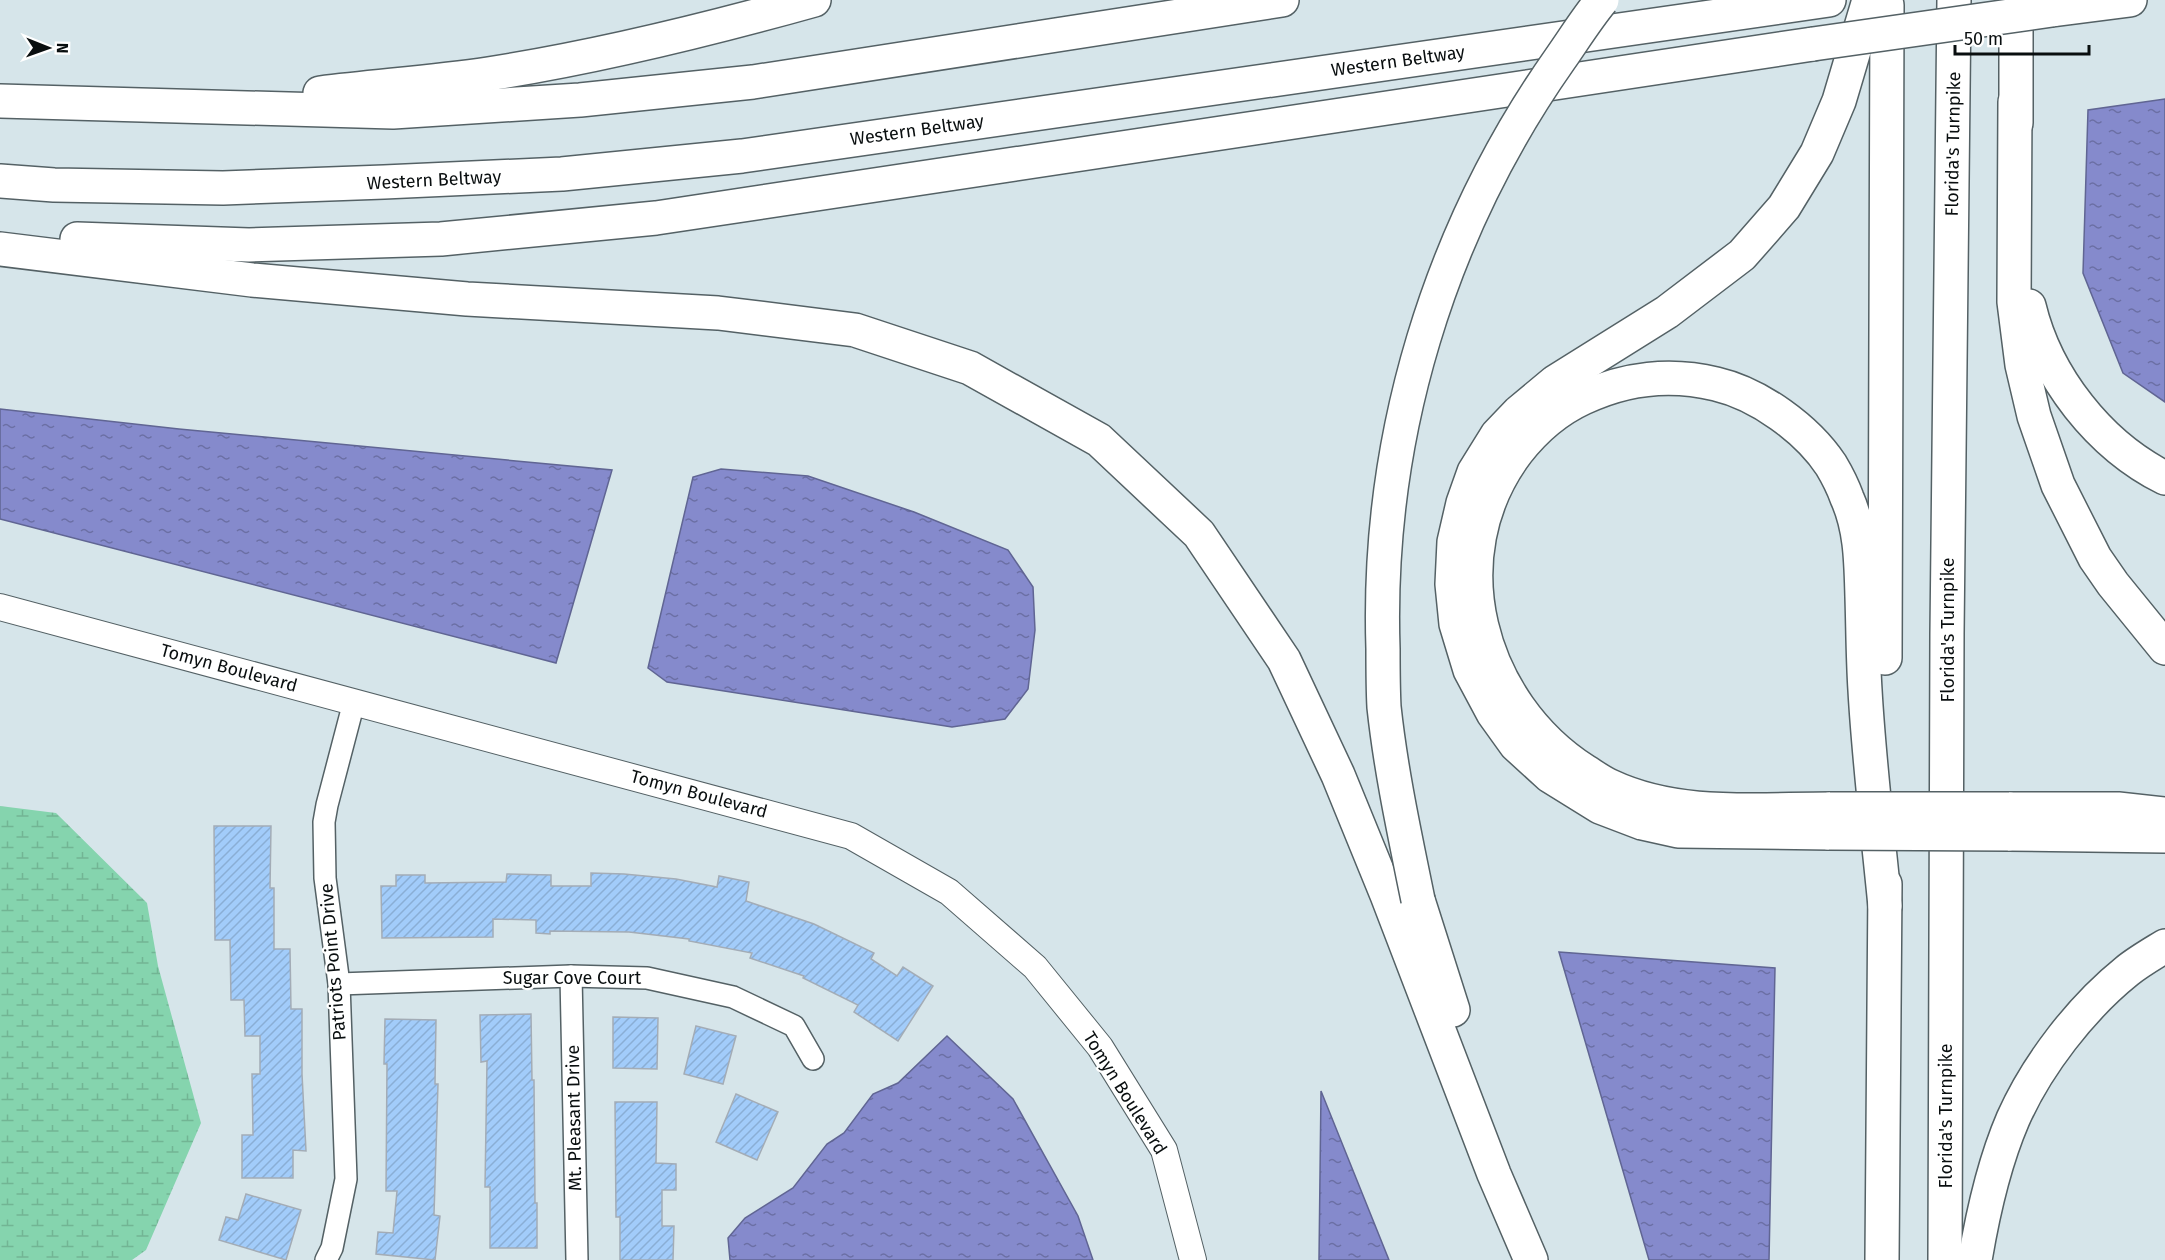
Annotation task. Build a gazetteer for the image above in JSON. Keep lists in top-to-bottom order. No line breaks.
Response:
{"streets":{"highway":["Western Beltway","Florida's Turnpike"],"street":["Tomyn Boulevard","Patriots Point Drive","Sugar Cove Court","Mt. Pleasant Drive"]},"crossings":[["Tomyn Boulevard","Patriots Point Drive"],["Patriots Point Drive","Sugar Cove Court"],["Sugar Cove Court","Mt. Pleasant Drive"]],"scale_bar":"50 m","north":"right"}
